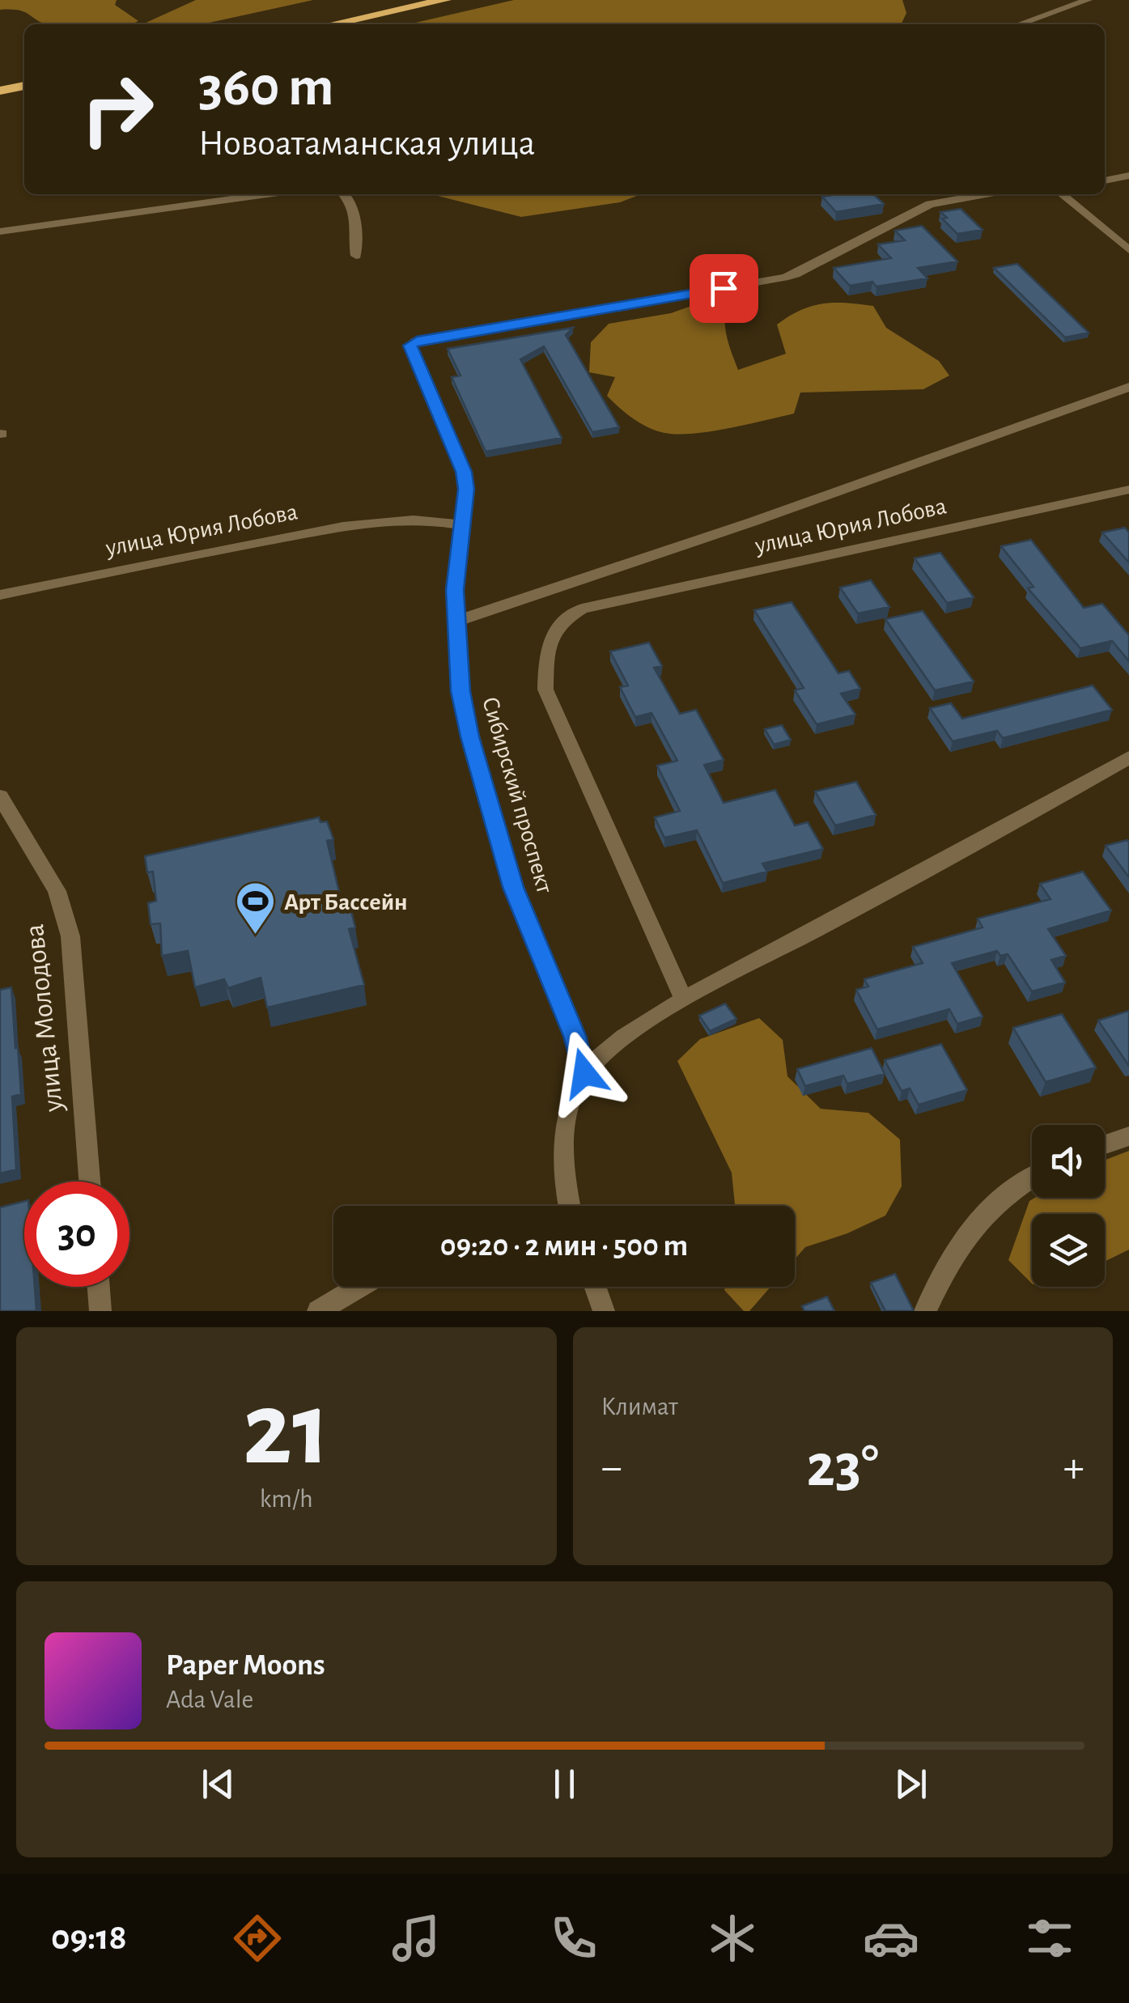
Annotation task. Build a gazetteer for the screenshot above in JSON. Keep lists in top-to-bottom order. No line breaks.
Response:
{"streets":{"street":["улица Юрия Лобова","Сибирский проспект","улица Молодова"]},"crossings":[["улица Юрия Лобова","Сибирский проспект"]],"places":{"sports":["Арт Бассейн"]},"page":{"turn":["360 m","Новоатаманская улица"],"limit":"30","trip":"09:20 · 2 мин · 500 m","tile":[["21","km/h"],"Климат"],"heat":["−","23°","+"],"song":["Paper Moons","Ada Vale"],"tabs":"09:18"}}
